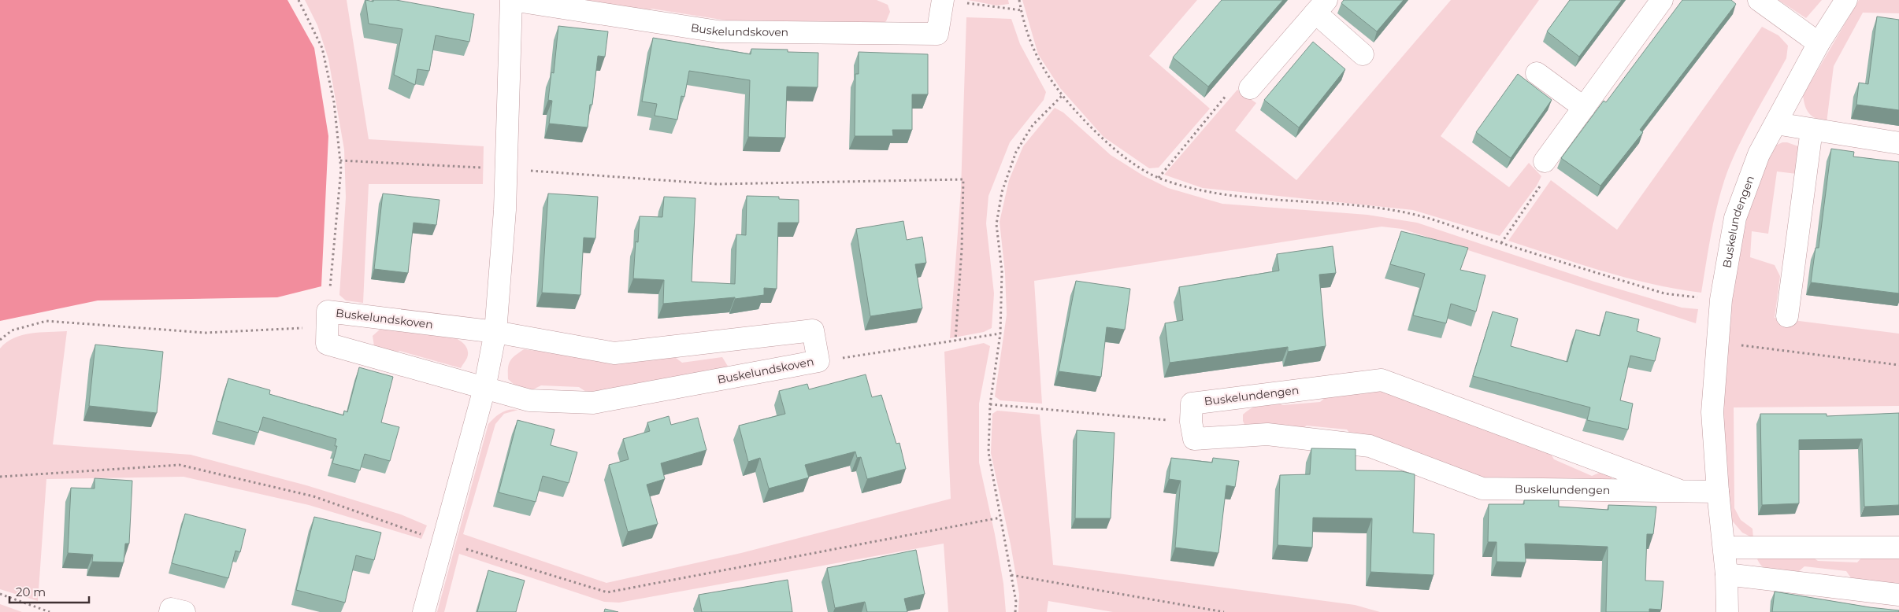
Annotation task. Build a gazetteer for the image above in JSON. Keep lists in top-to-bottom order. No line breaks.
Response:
{"streets":{"street":["Buskelundskoven","Buskelundengen"]},"scale_bar":"20 m"}
